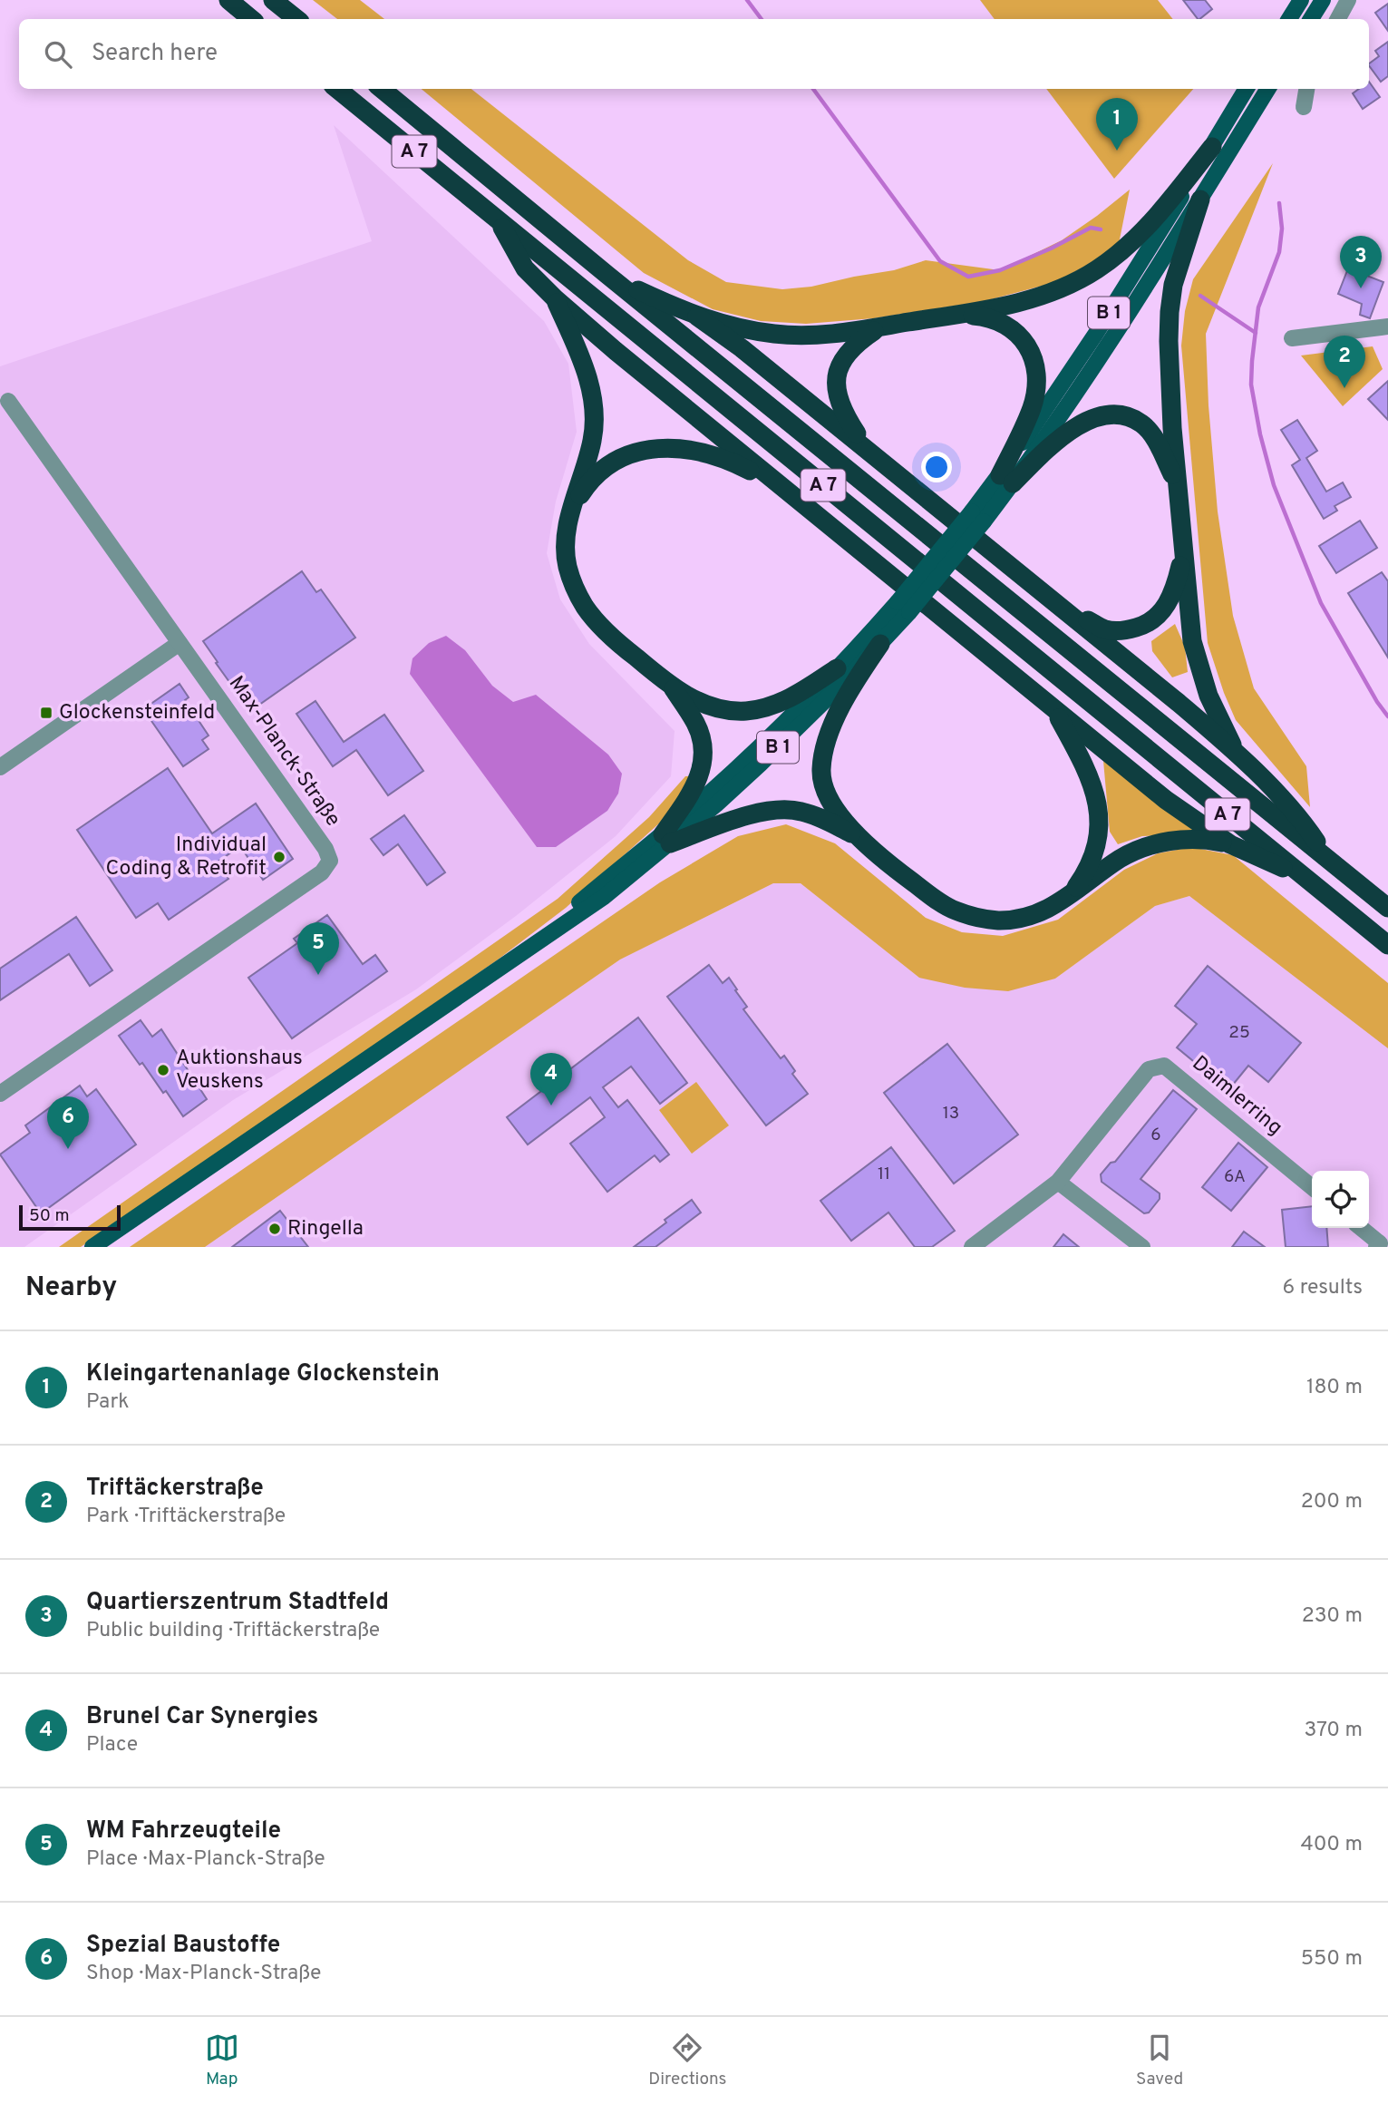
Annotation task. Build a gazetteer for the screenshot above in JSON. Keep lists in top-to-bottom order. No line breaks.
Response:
{"streets":{"highway":["A 7"],"main road":["B 1"],"street":["Max-Planck-Straße","Daimlerring"]},"places":{"transit":["Glockensteinfeld"],"other":["Individual Coding & Retrofit","Auktionshaus Veuskens","Ringella"]},"house_numbers":["25","13","6","11","6A"],"scale_bar":"50 m","page":{"search":"Search here","pins":["1","3","2","5","4","6"],"scale":"50 m","heading":["Nearby","6 results"],"list":[{"mark":"1","name":"Kleingartenanlage Glockenstein","note":"Park","value":"180 m"},{"mark":"2","name":"Triftäckerstraße","note":"Park · Triftäckerstraße","value":"200 m"},{"mark":"3","name":"Quartierszentrum Stadtfeld","note":"Public building · Triftäckerstraße","value":"230 m"},{"mark":"4","name":"Brunel Car Synergies","note":"Place","value":"370 m"},{"mark":"5","name":"WM Fahrzeugteile","note":"Place · Max-Planck-Straße","value":"400 m"},{"mark":"6","name":"Spezial Baustoffe","note":"Shop · Max-Planck-Straße","value":"550 m"}],"nav":["Map","Directions","Saved"]}}
